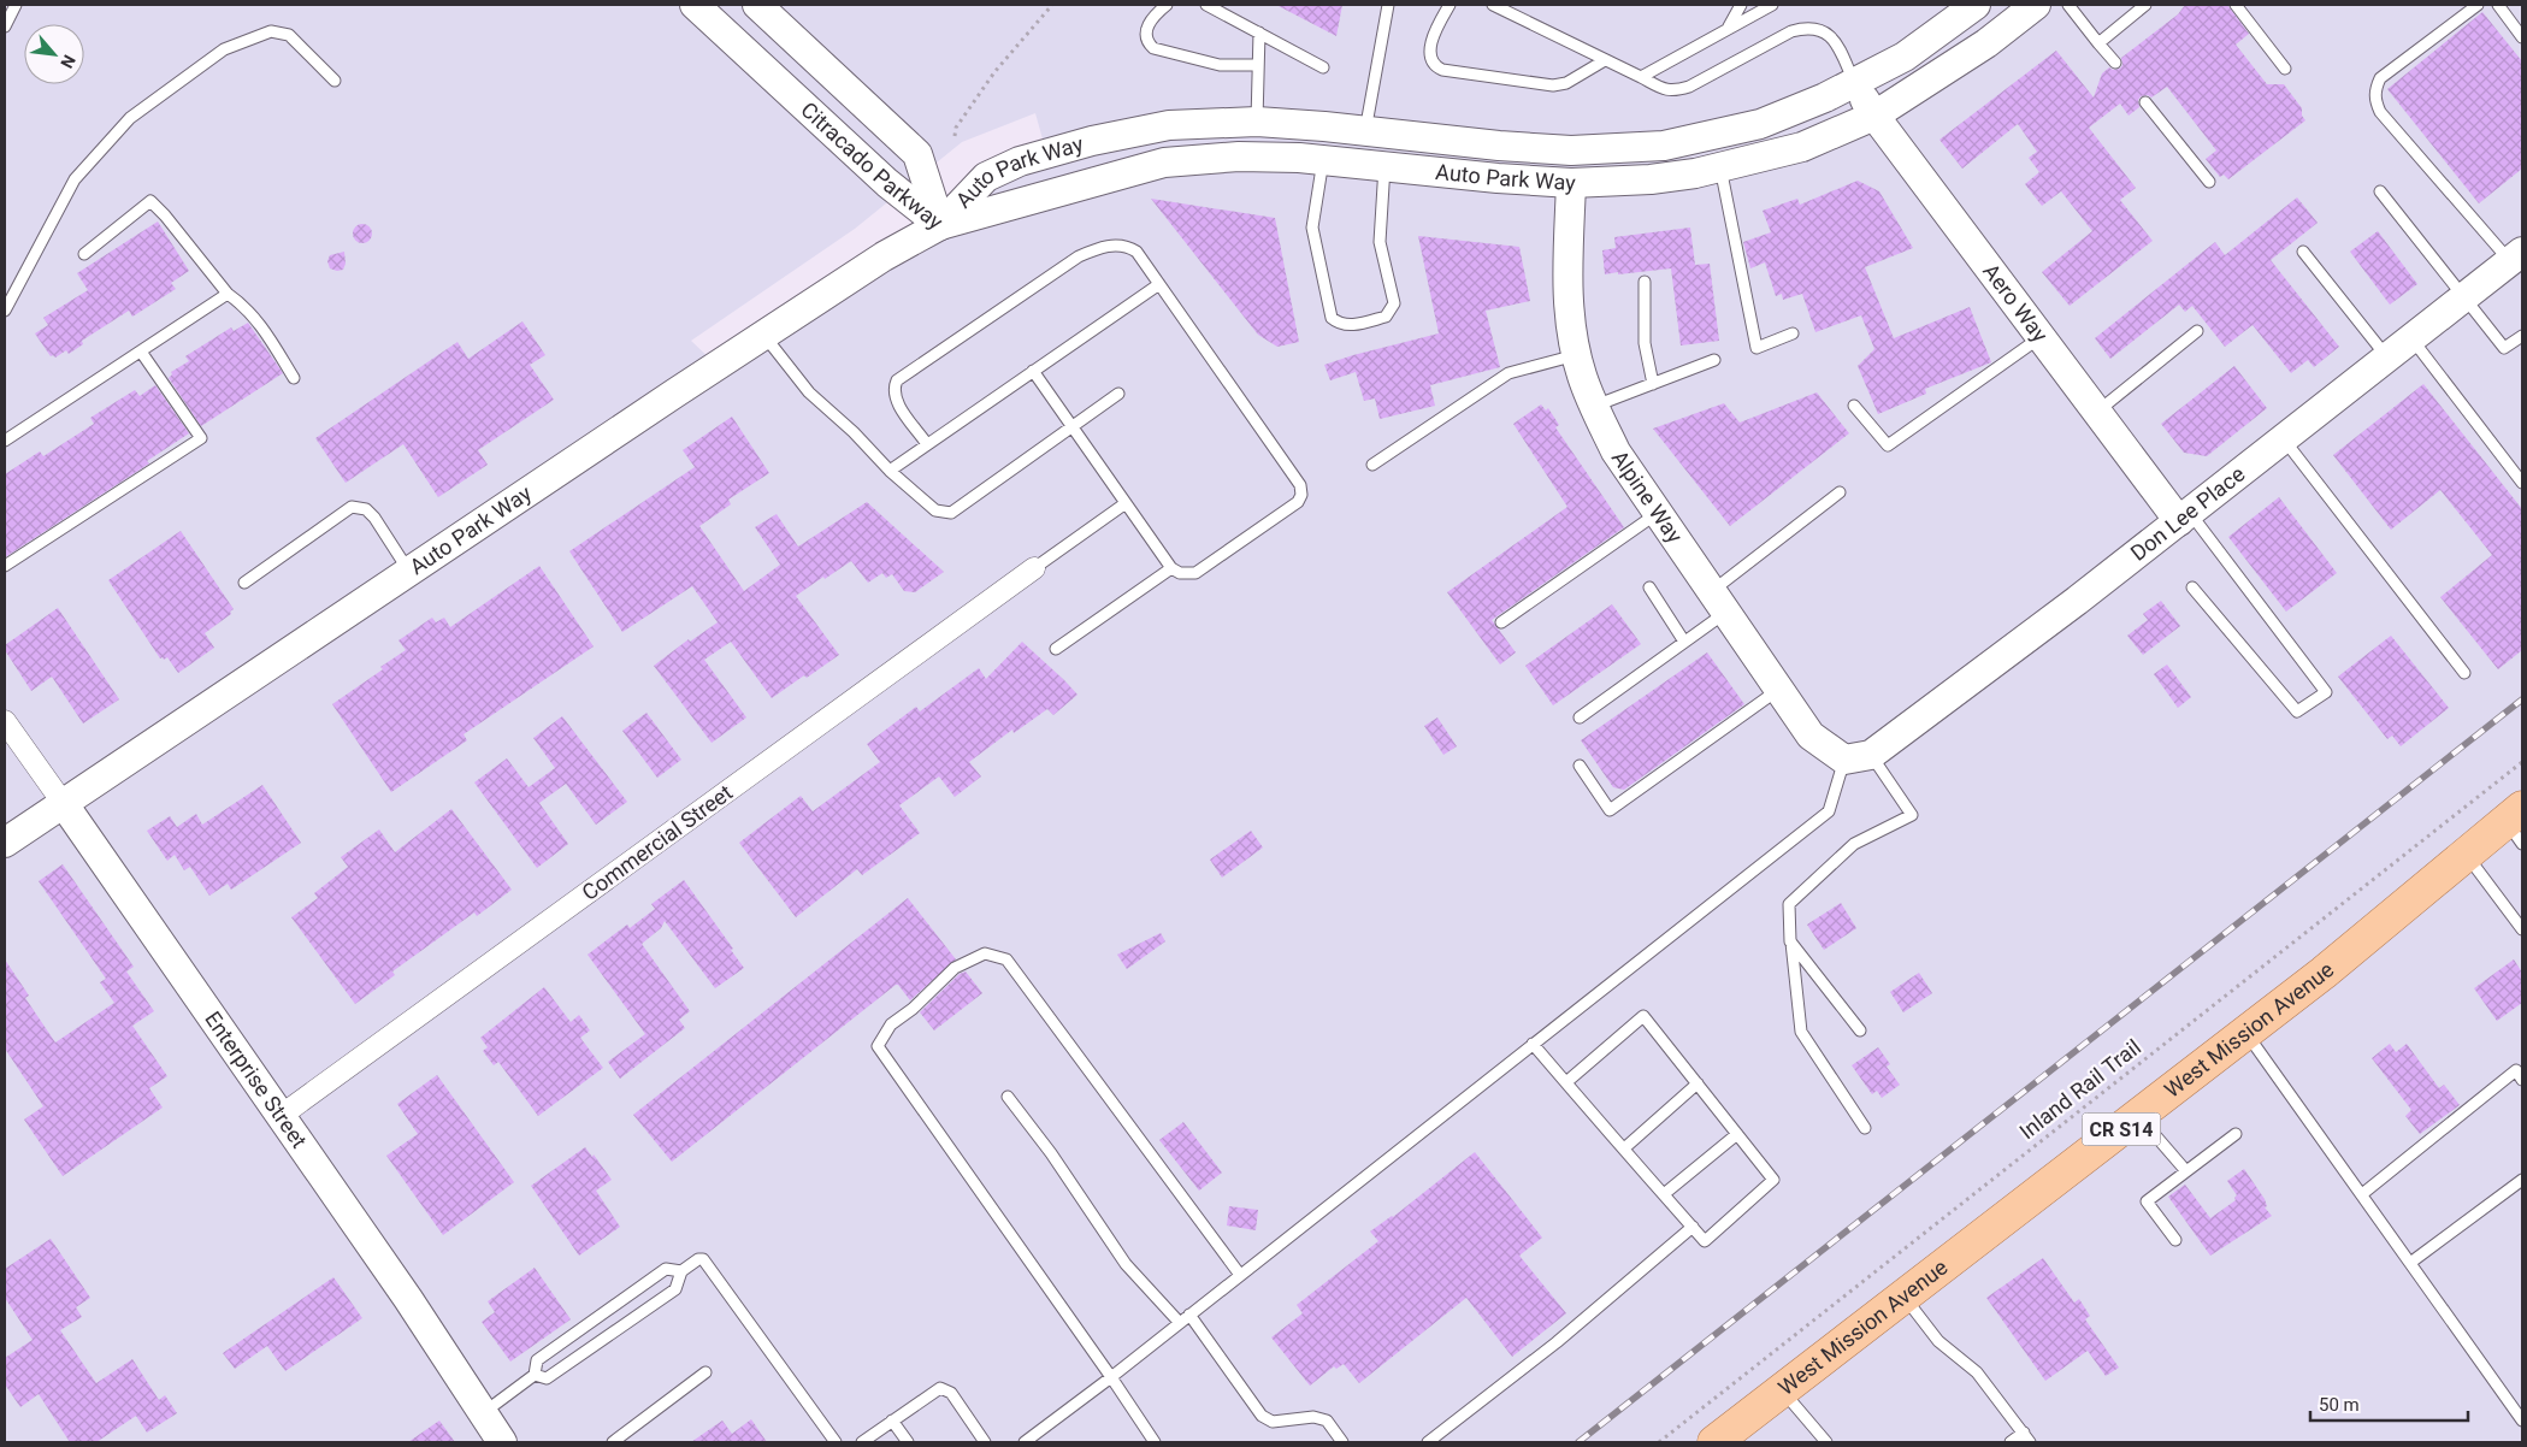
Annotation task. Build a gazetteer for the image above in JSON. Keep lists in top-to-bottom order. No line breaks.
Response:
{"streets":{"main road":["Citracado Parkway","Auto Park Way","Aero Way","Alpine Way","Don Lee Place","West Mission Avenue","Enterprise Street","CR S14"],"street":["Commercial Street"],"path":["Inland Rail Trail"]},"crossings":[["Citracado Parkway","Auto Park Way"],["Auto Park Way","Aero Way"],["Auto Park Way","Alpine Way"],["Auto Park Way","Enterprise Street"],["Aero Way","Don Lee Place"],["Alpine Way","Don Lee Place"],["Commercial Street","Enterprise Street"]],"scale_bar":"50 m","north":"bottom right"}
